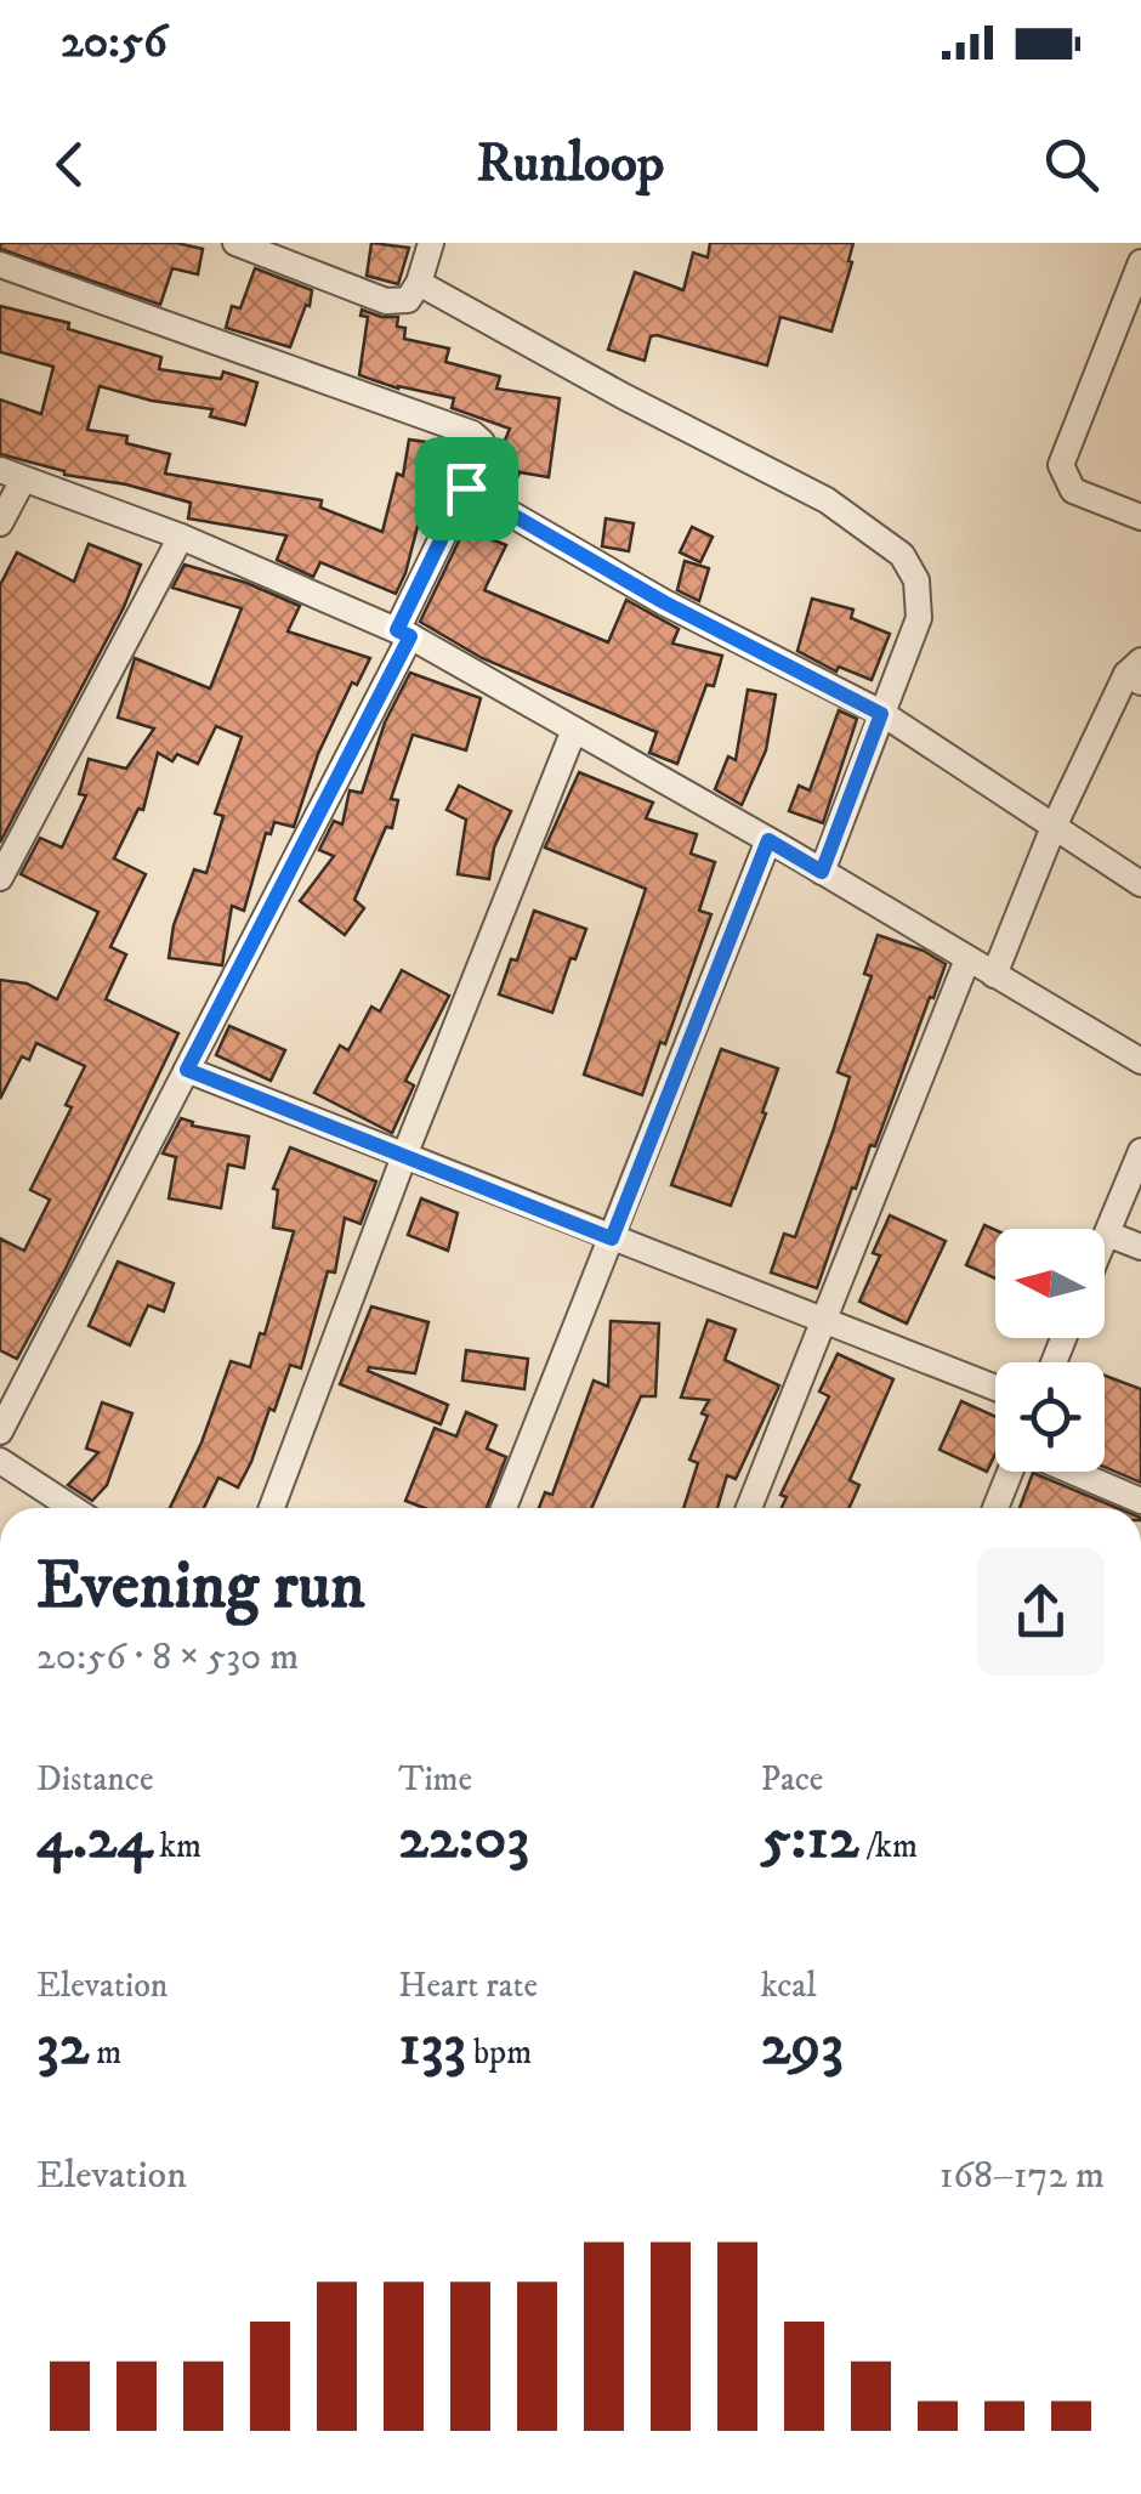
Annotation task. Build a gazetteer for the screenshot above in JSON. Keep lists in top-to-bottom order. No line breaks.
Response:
{"north":"left","page":{"status":"20:56","header":"Runloop","heading":["Evening run","20:56 · 8 × 530 m"],"stats":[["Distance","4.24 km"],["Time","22:03"],["Pace","5:12 /km"],["Elevation","32 m"],["Heart rate","133 bpm"],["kcal","293"]],"chart":["Elevation","168–172 m"]}}
